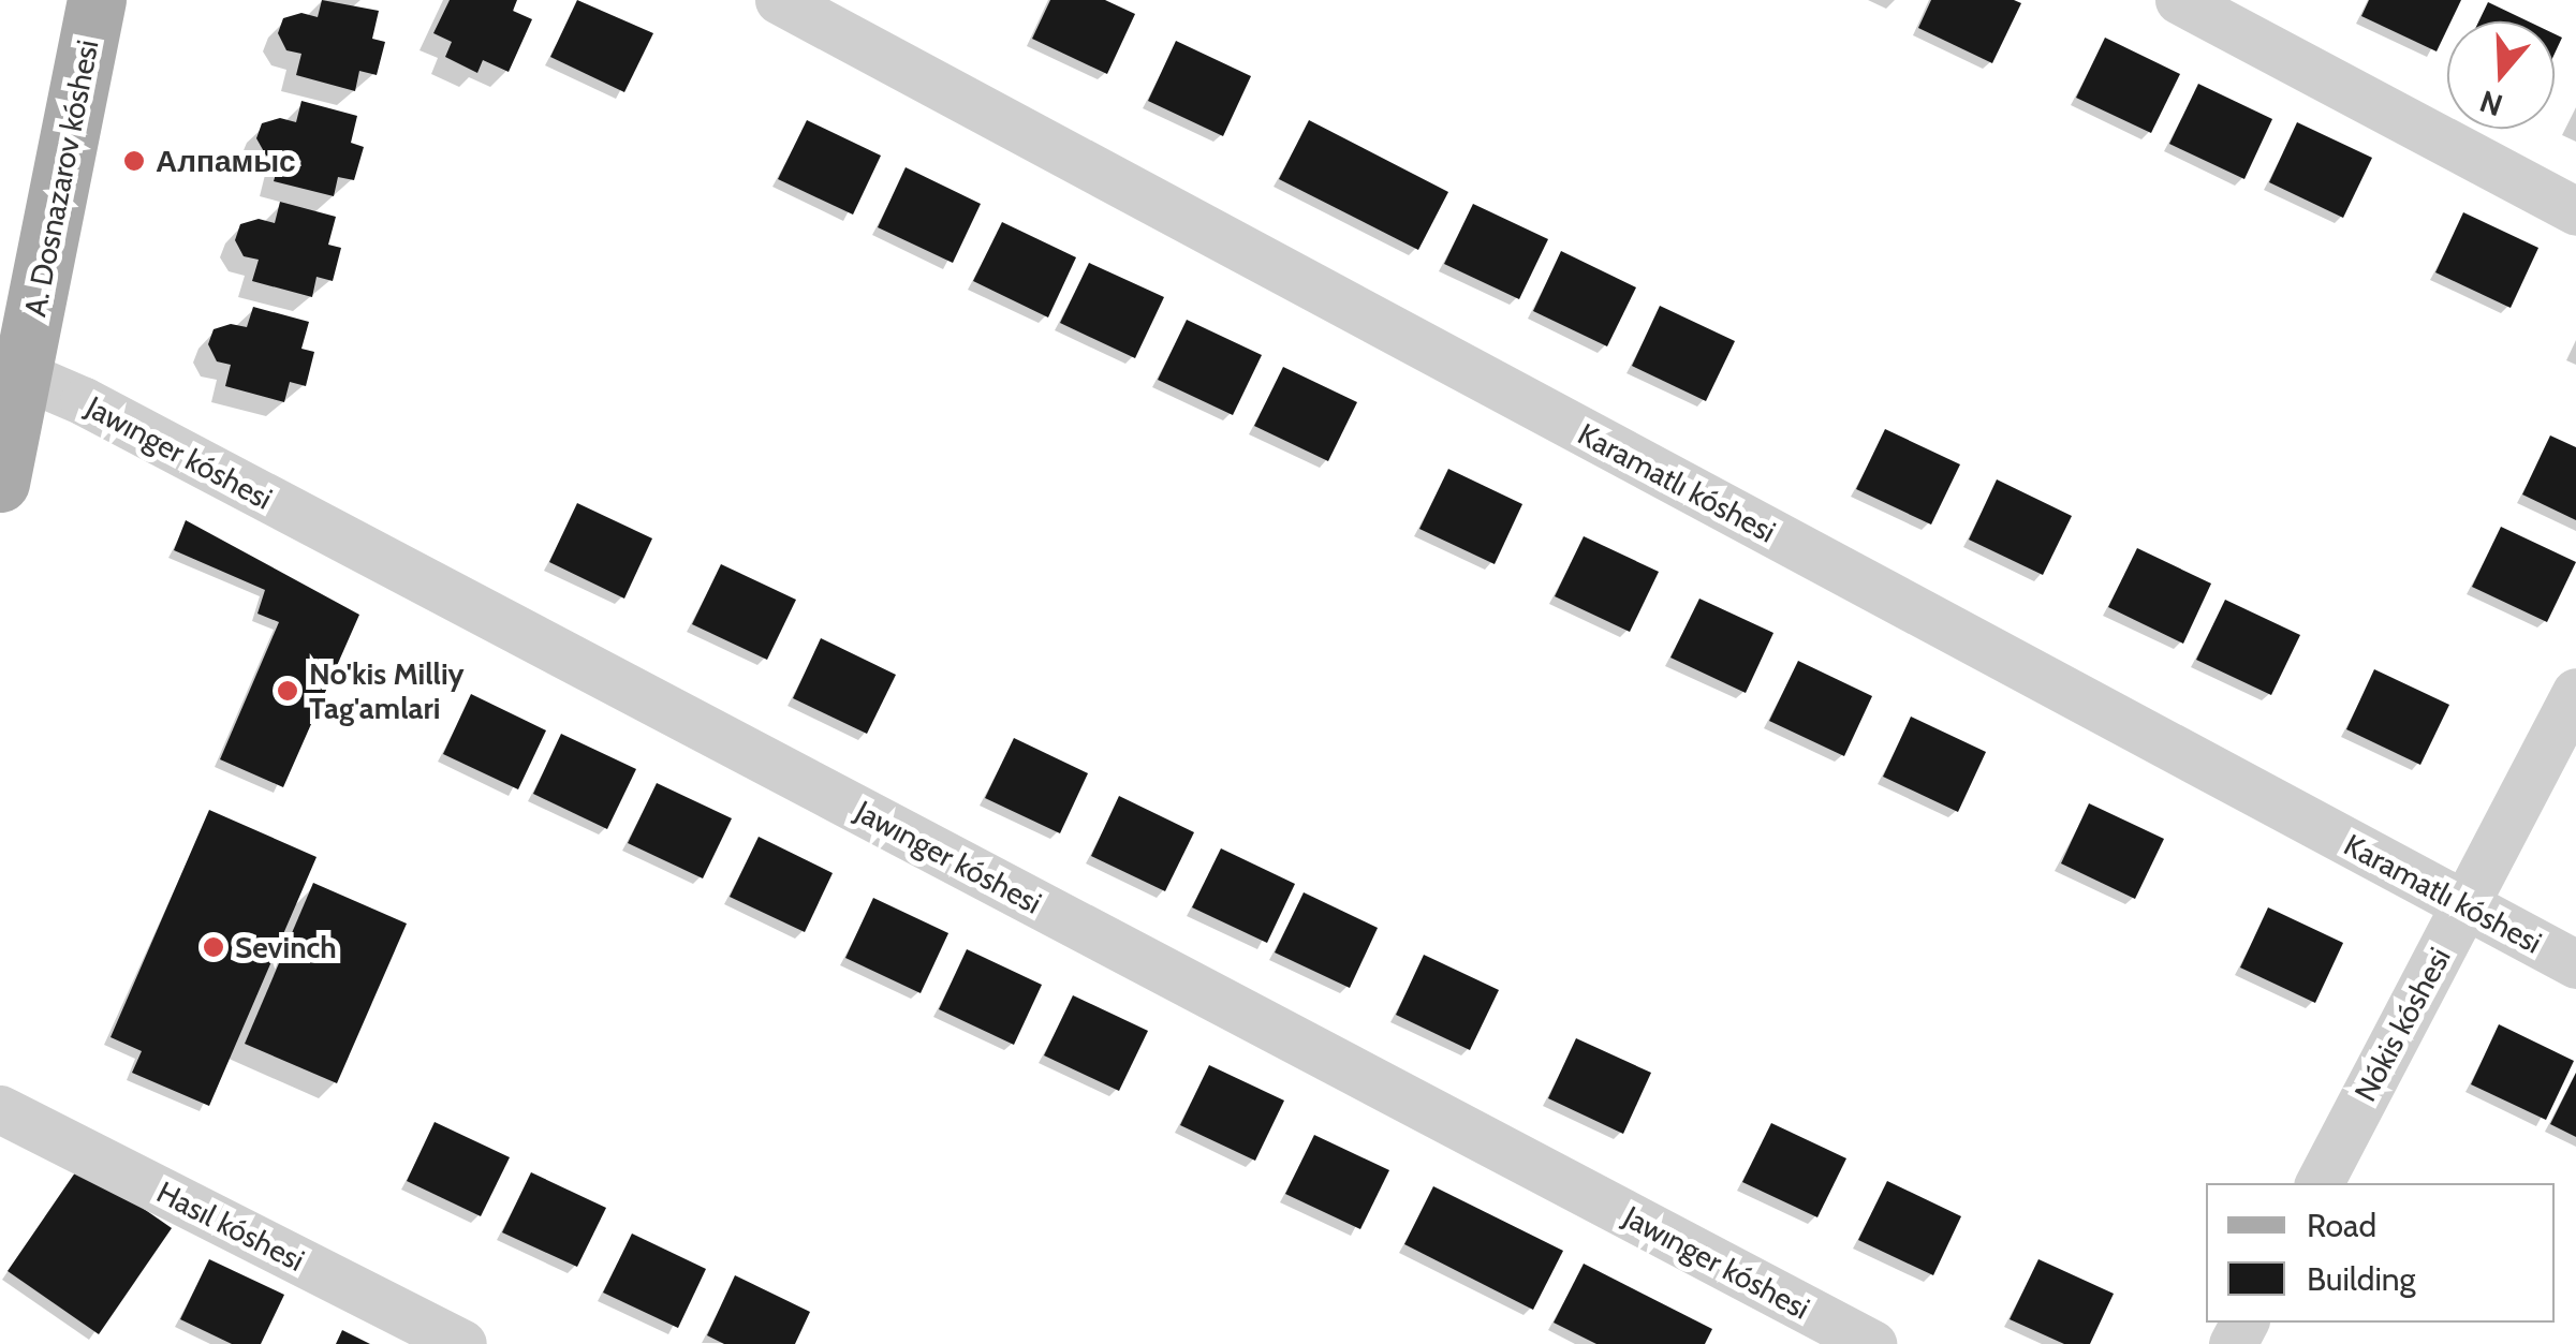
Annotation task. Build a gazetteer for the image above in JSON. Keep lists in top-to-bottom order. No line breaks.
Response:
{"streets":{"main road":["A. Dosnazarov kóshesi"],"street":["Jawınger kóshesi","Karamatlı kóshesi","Nókis kóshesi","Hasıl kóshesi"]},"crossings":[["A. Dosnazarov kóshesi","Jawınger kóshesi"],["Karamatlı kóshesi","Nókis kóshesi"]],"places":["Алпамыс","No'kis Milliy Tag'amlari","Sevinch"],"legend":["Road","Building"],"north":"bottom"}
